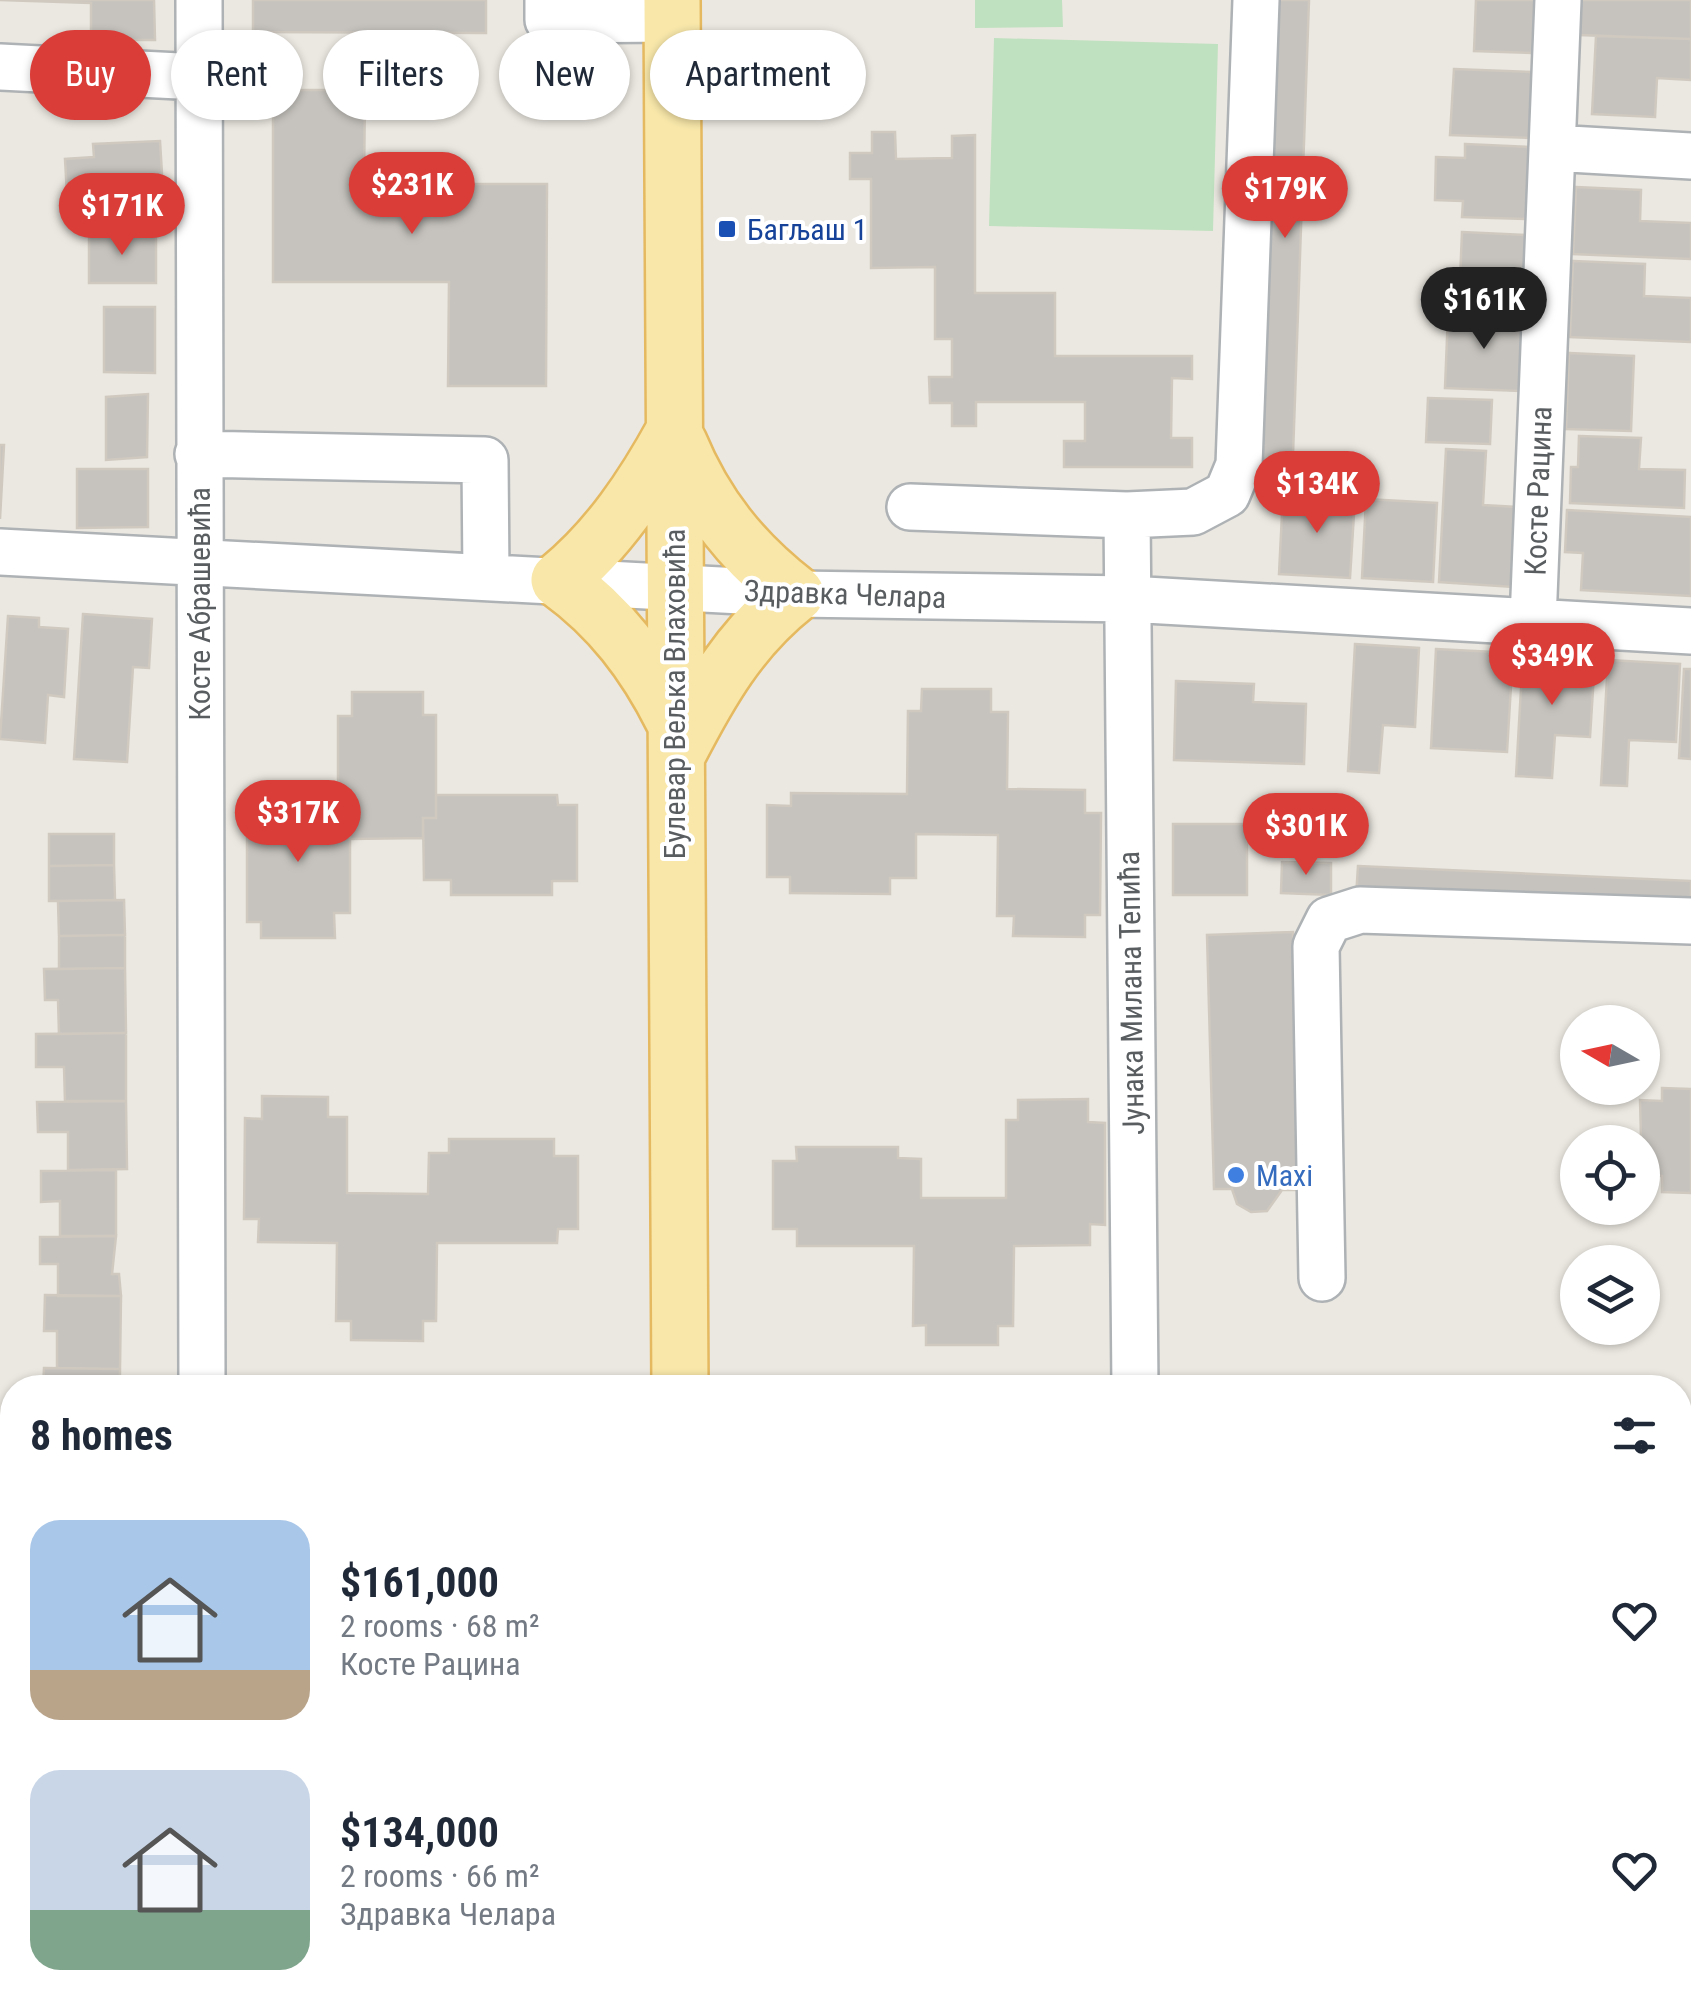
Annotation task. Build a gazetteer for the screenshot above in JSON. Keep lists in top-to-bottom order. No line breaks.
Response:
{"streets":{"main road":["Булевар Вељка Влаховића"],"street":["Косте Рацина","Здравка Челара","Косте Абрашевића","Јунака Милана Тепића"]},"crossings":[["Косте Рацина","Здравка Челара"],["Здравка Челара","Косте Абрашевића"],["Здравка Челара","Булевар Вељка Влаховића"],["Здравка Челара","Јунака Милана Тепића"]],"places":{"transit":["Багљаш 1"],"other":["Maxi"]},"north":"left","page":{"chip":["Buy","Rent","Filters","New","Apartment"],"price":["$231K","$179K","$171K","$161K","$134K","$349K","$317K","$301K"],"heading":"8 homes","list":[{"name":"$161,000","note":"2 rooms · 68 m² · Косте Рацина"},{"name":"$134,000","note":"2 rooms · 66 m² · Здравка Челара"}]}}
